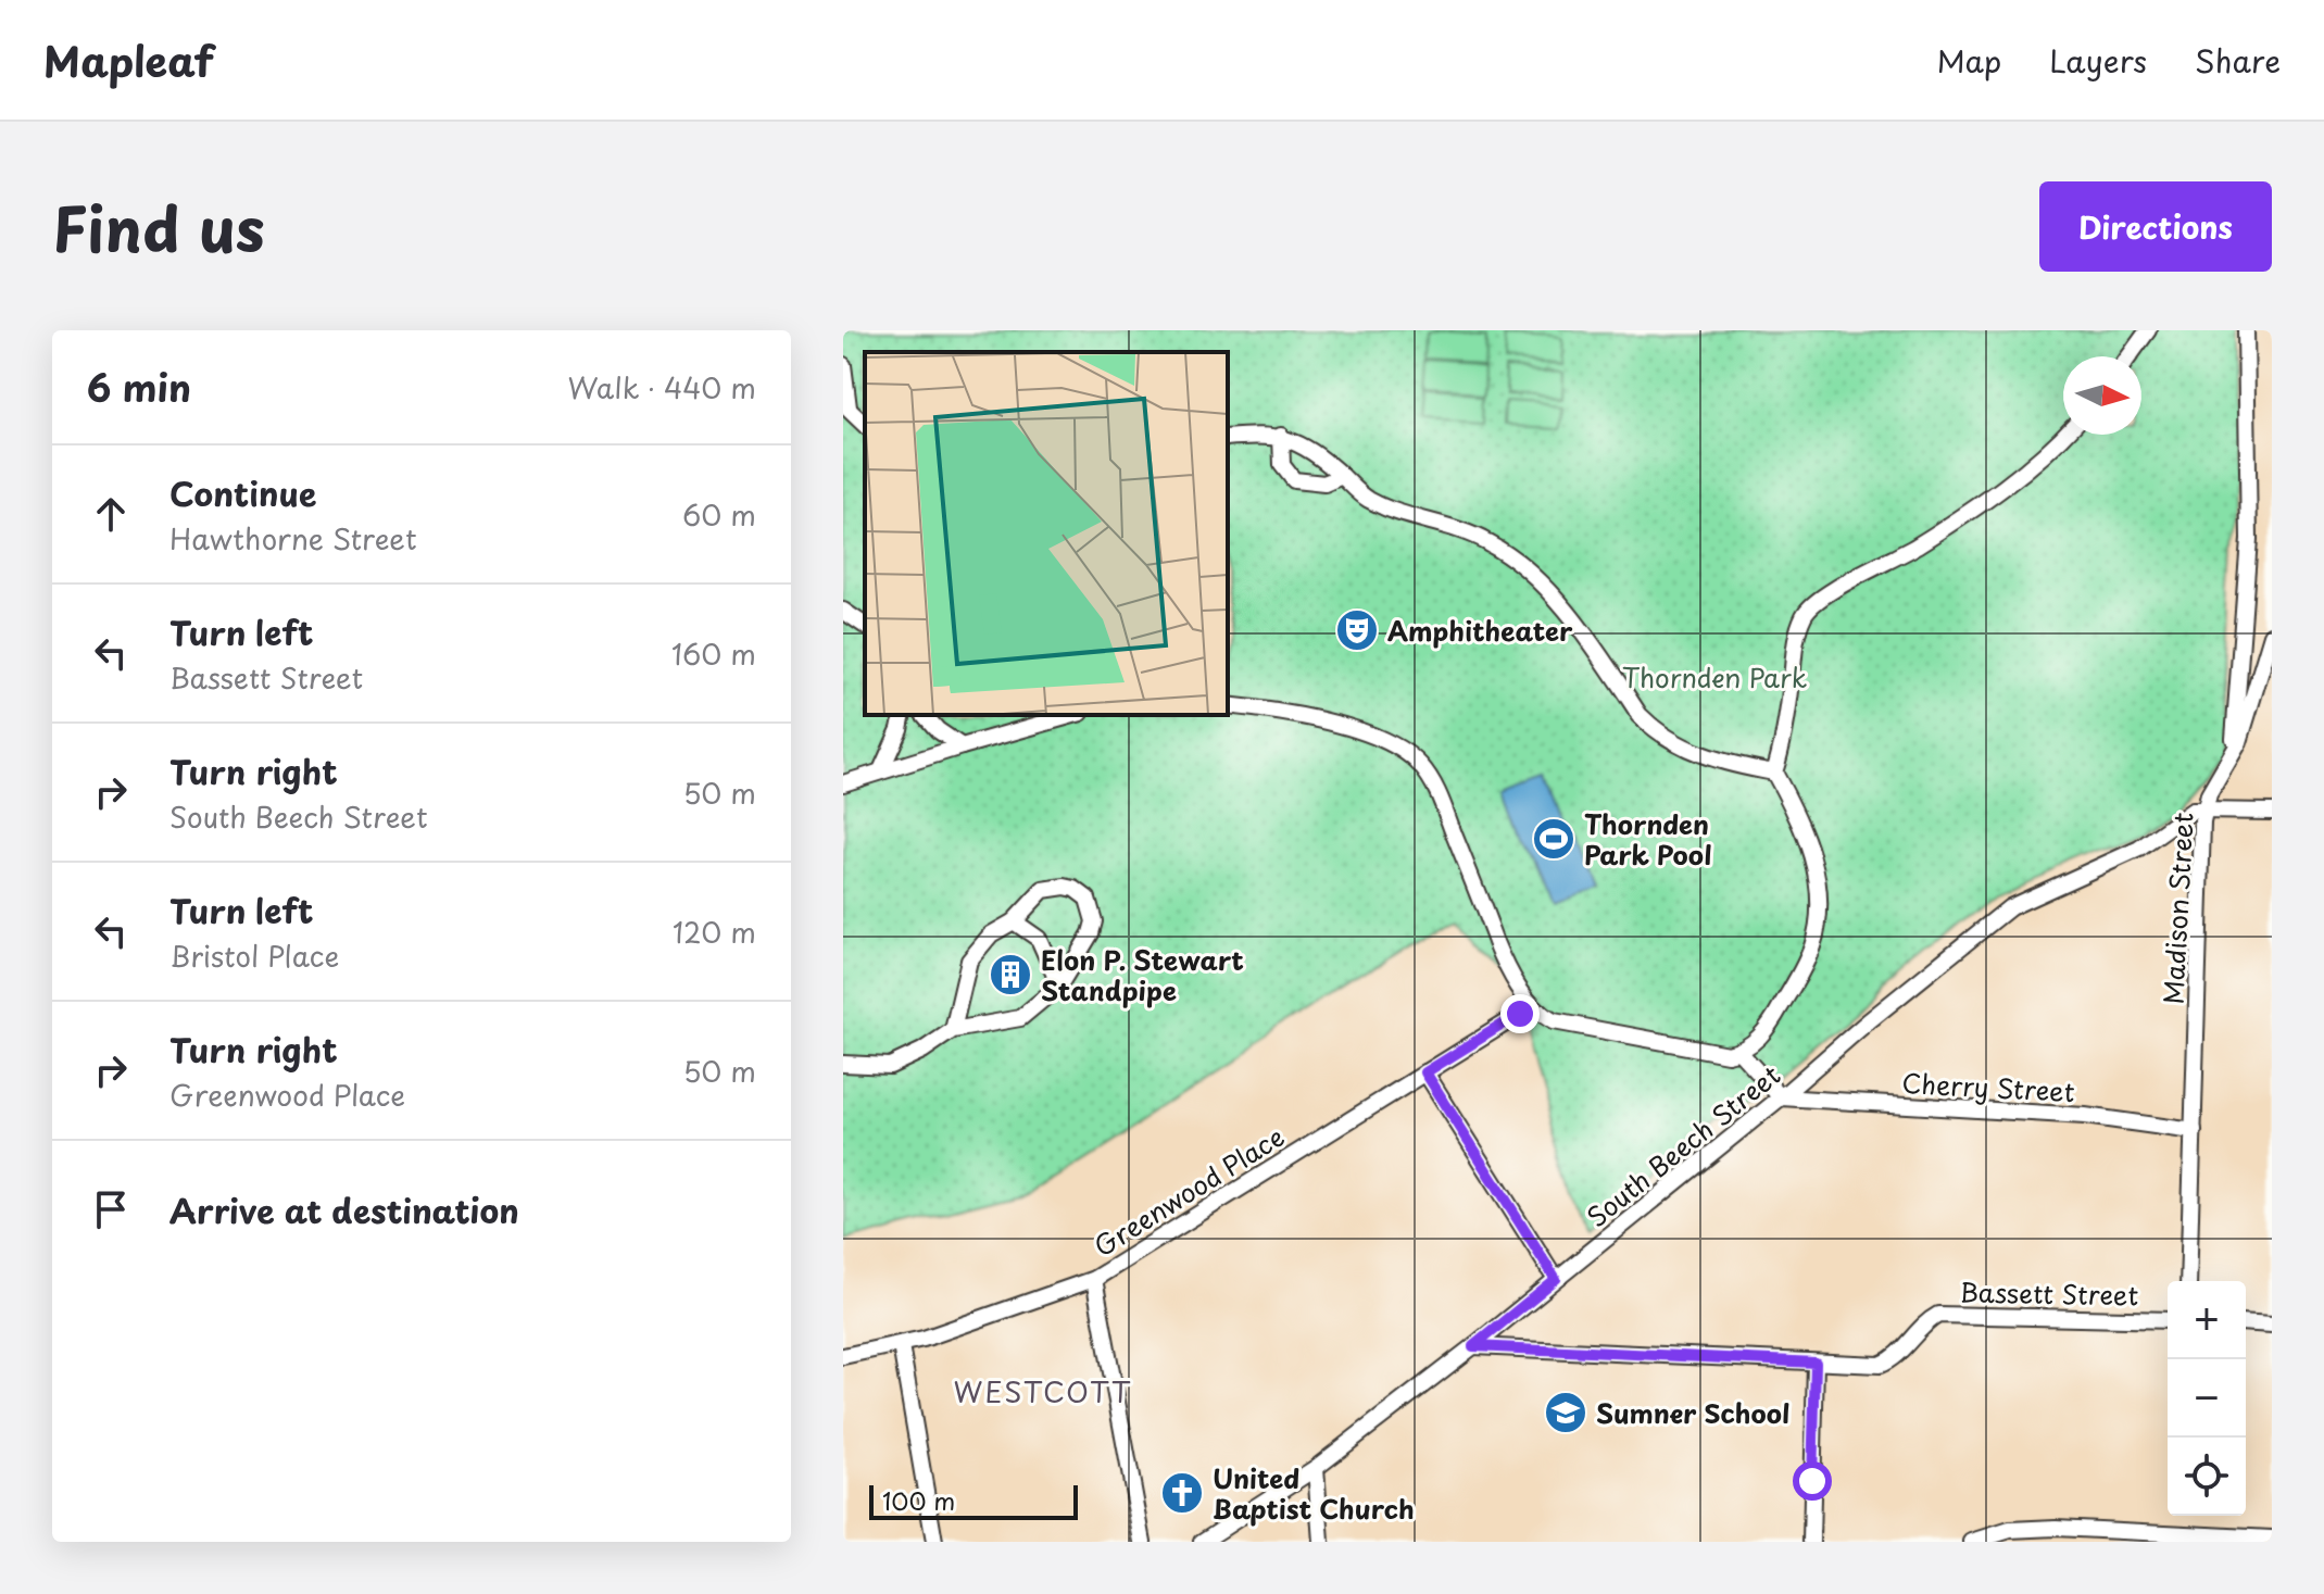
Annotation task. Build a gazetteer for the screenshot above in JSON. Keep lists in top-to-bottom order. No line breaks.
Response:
{"streets":{"street":["Madison Street","Cherry Street","South Beech Street","Greenwood Place","Bassett Street"]},"crossings":[["Madison Street","Cherry Street"],["Madison Street","South Beech Street"],["Cherry Street","South Beech Street"],["South Beech Street","Bassett Street"]],"districts":["WESTCOTT"],"parks":["Thornden Park"],"places":{"theatre":["Amphitheater"],"sports":["Thornden Park Pool"],"building":["Elon P. Stewart Standpipe"],"school or university":["Sumner School"],"church":["United Baptist Church"]},"scale_bar":"100 m","north":"right","page":{"header":"Mapleaf","nav":["Map","Layers","Share"],"title":"Find us","buttons":"Directions","heading":["6 min","Walk · 440 m"],"list":[["Continue","Hawthorne Street","60 m"],["Turn left","Bassett Street","160 m"],["Turn right","South Beech Street","50 m"],["Turn left","Bristol Place","120 m"],["Turn right","Greenwood Place","50 m"],"Arrive at destination"],"map_buttons":["+","−"],"scale":"100 m"}}
